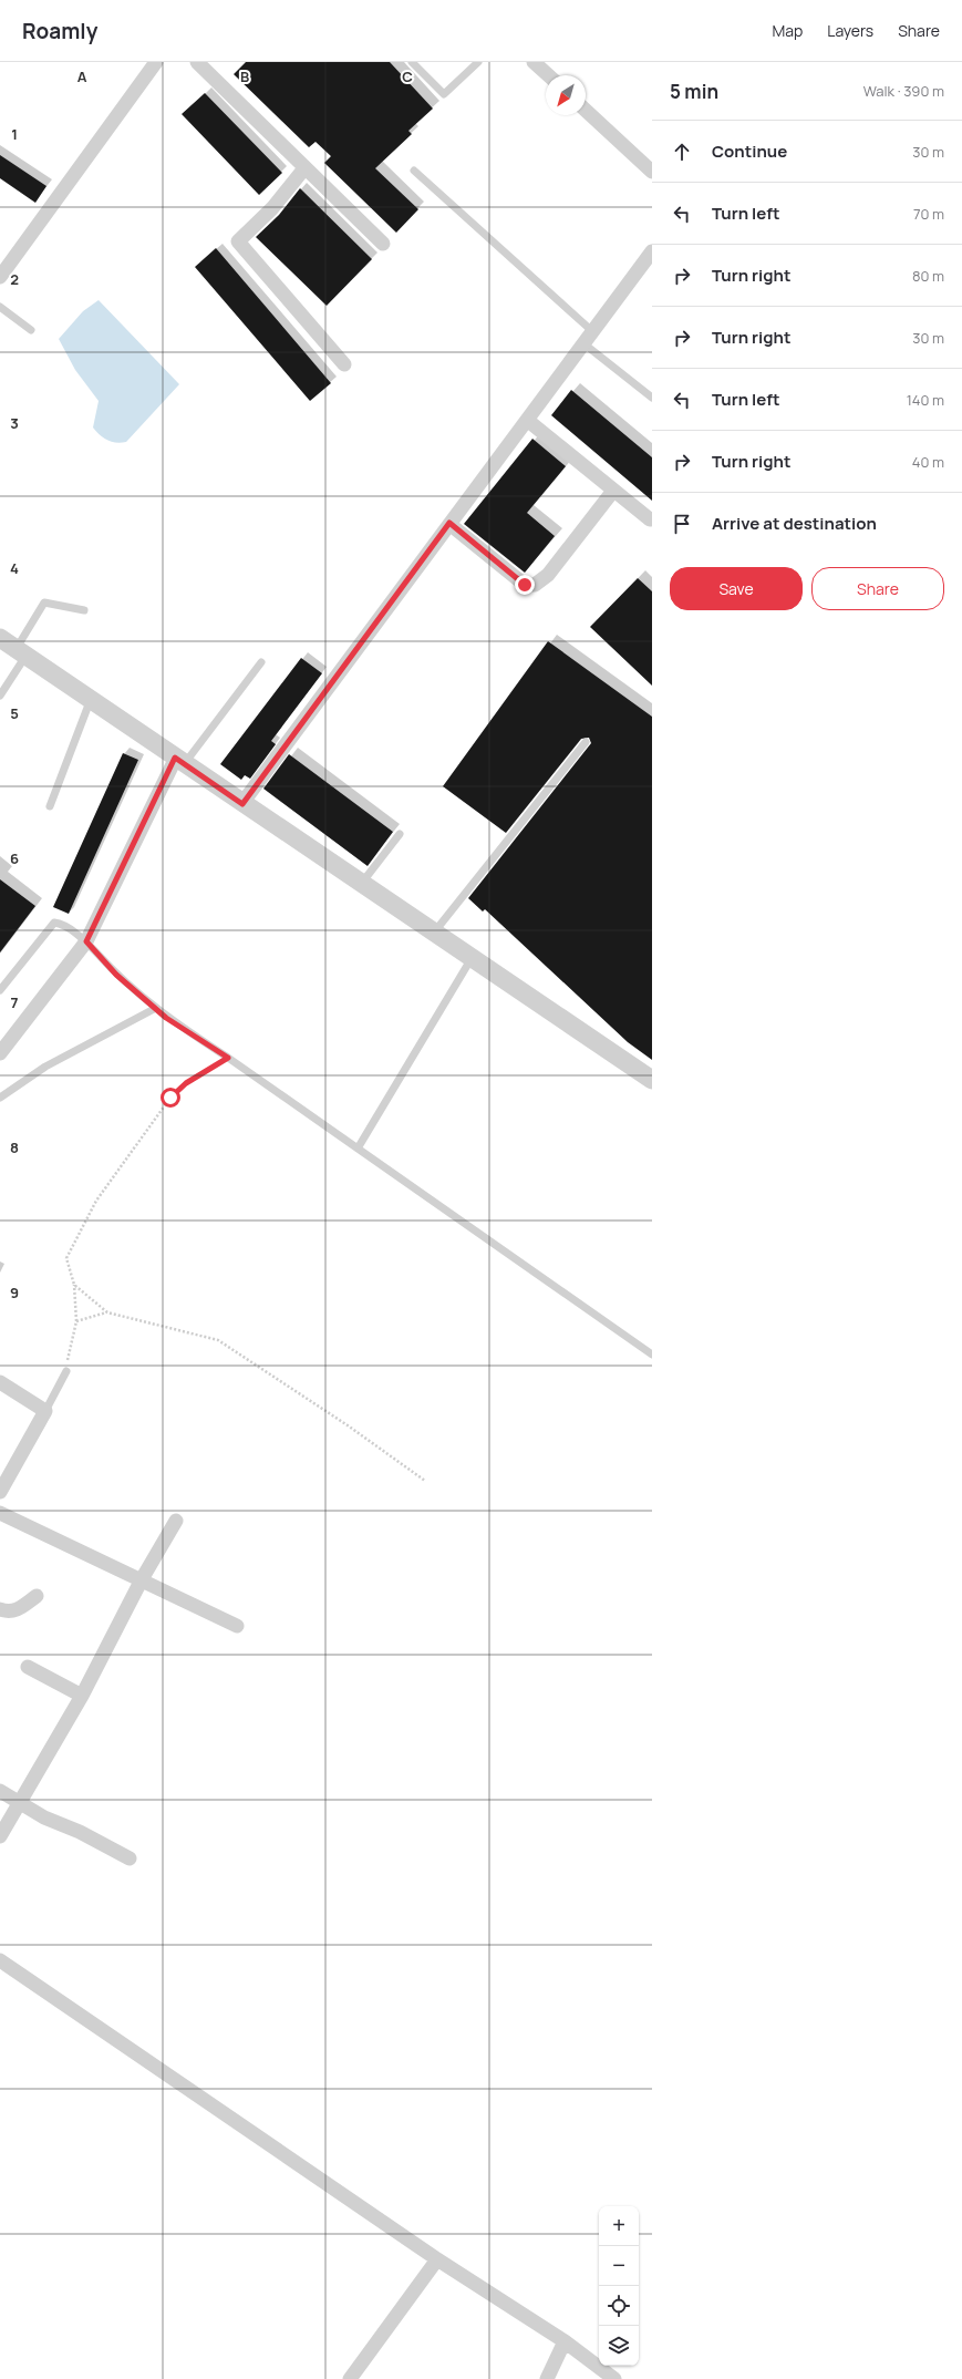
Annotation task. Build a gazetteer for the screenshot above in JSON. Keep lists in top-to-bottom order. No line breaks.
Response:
{"north":"bottom left","page":{"header":"Roamly","nav":["Map","Layers","Share"],"heading":["5 min","Walk · 390 m"],"list":[["Continue","30 m"],["Turn left","70 m"],["Turn right","80 m"],["Turn right","30 m"],["Turn left","140 m"],["Turn right","40 m"],"Arrive at destination"],"buttons":["Save","Share"],"map_buttons":["+","−"]},"grid":{"columns":["A","B","C"],"rows":["1","2","3","4","5","6","7","8","9"]}}
